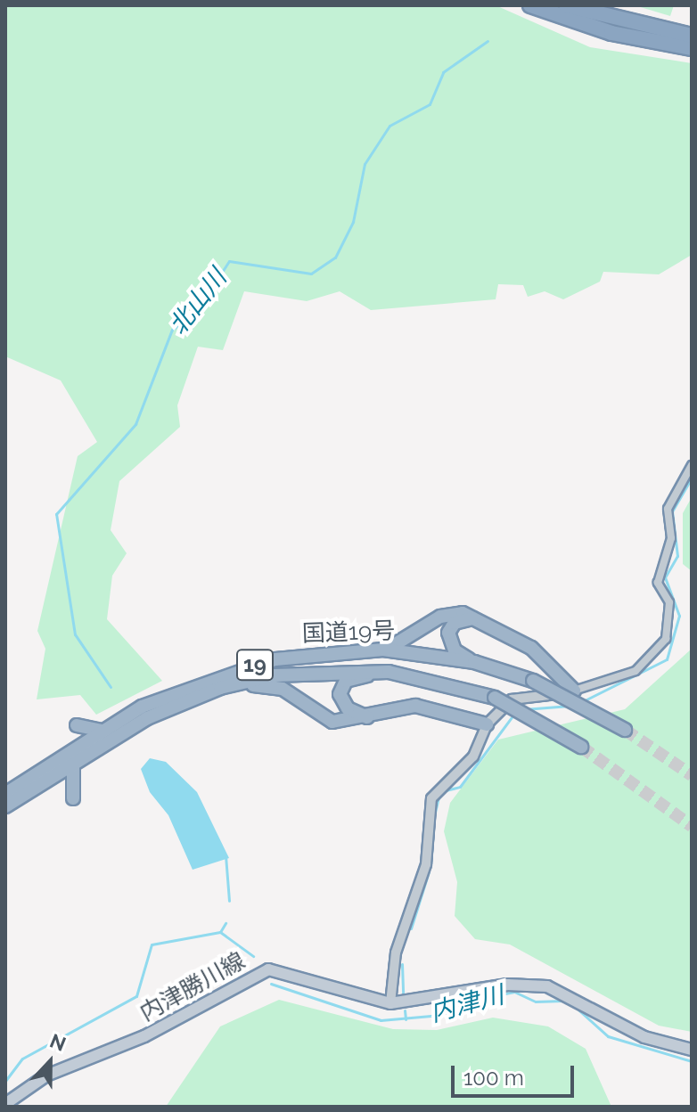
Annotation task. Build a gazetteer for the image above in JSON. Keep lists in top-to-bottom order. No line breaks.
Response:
{"streets":{"highway":["国道19号","19"],"main road":["内津勝川線"]},"water":["北山川","内津川"],"scale_bar":"100 m","north":"top"}
